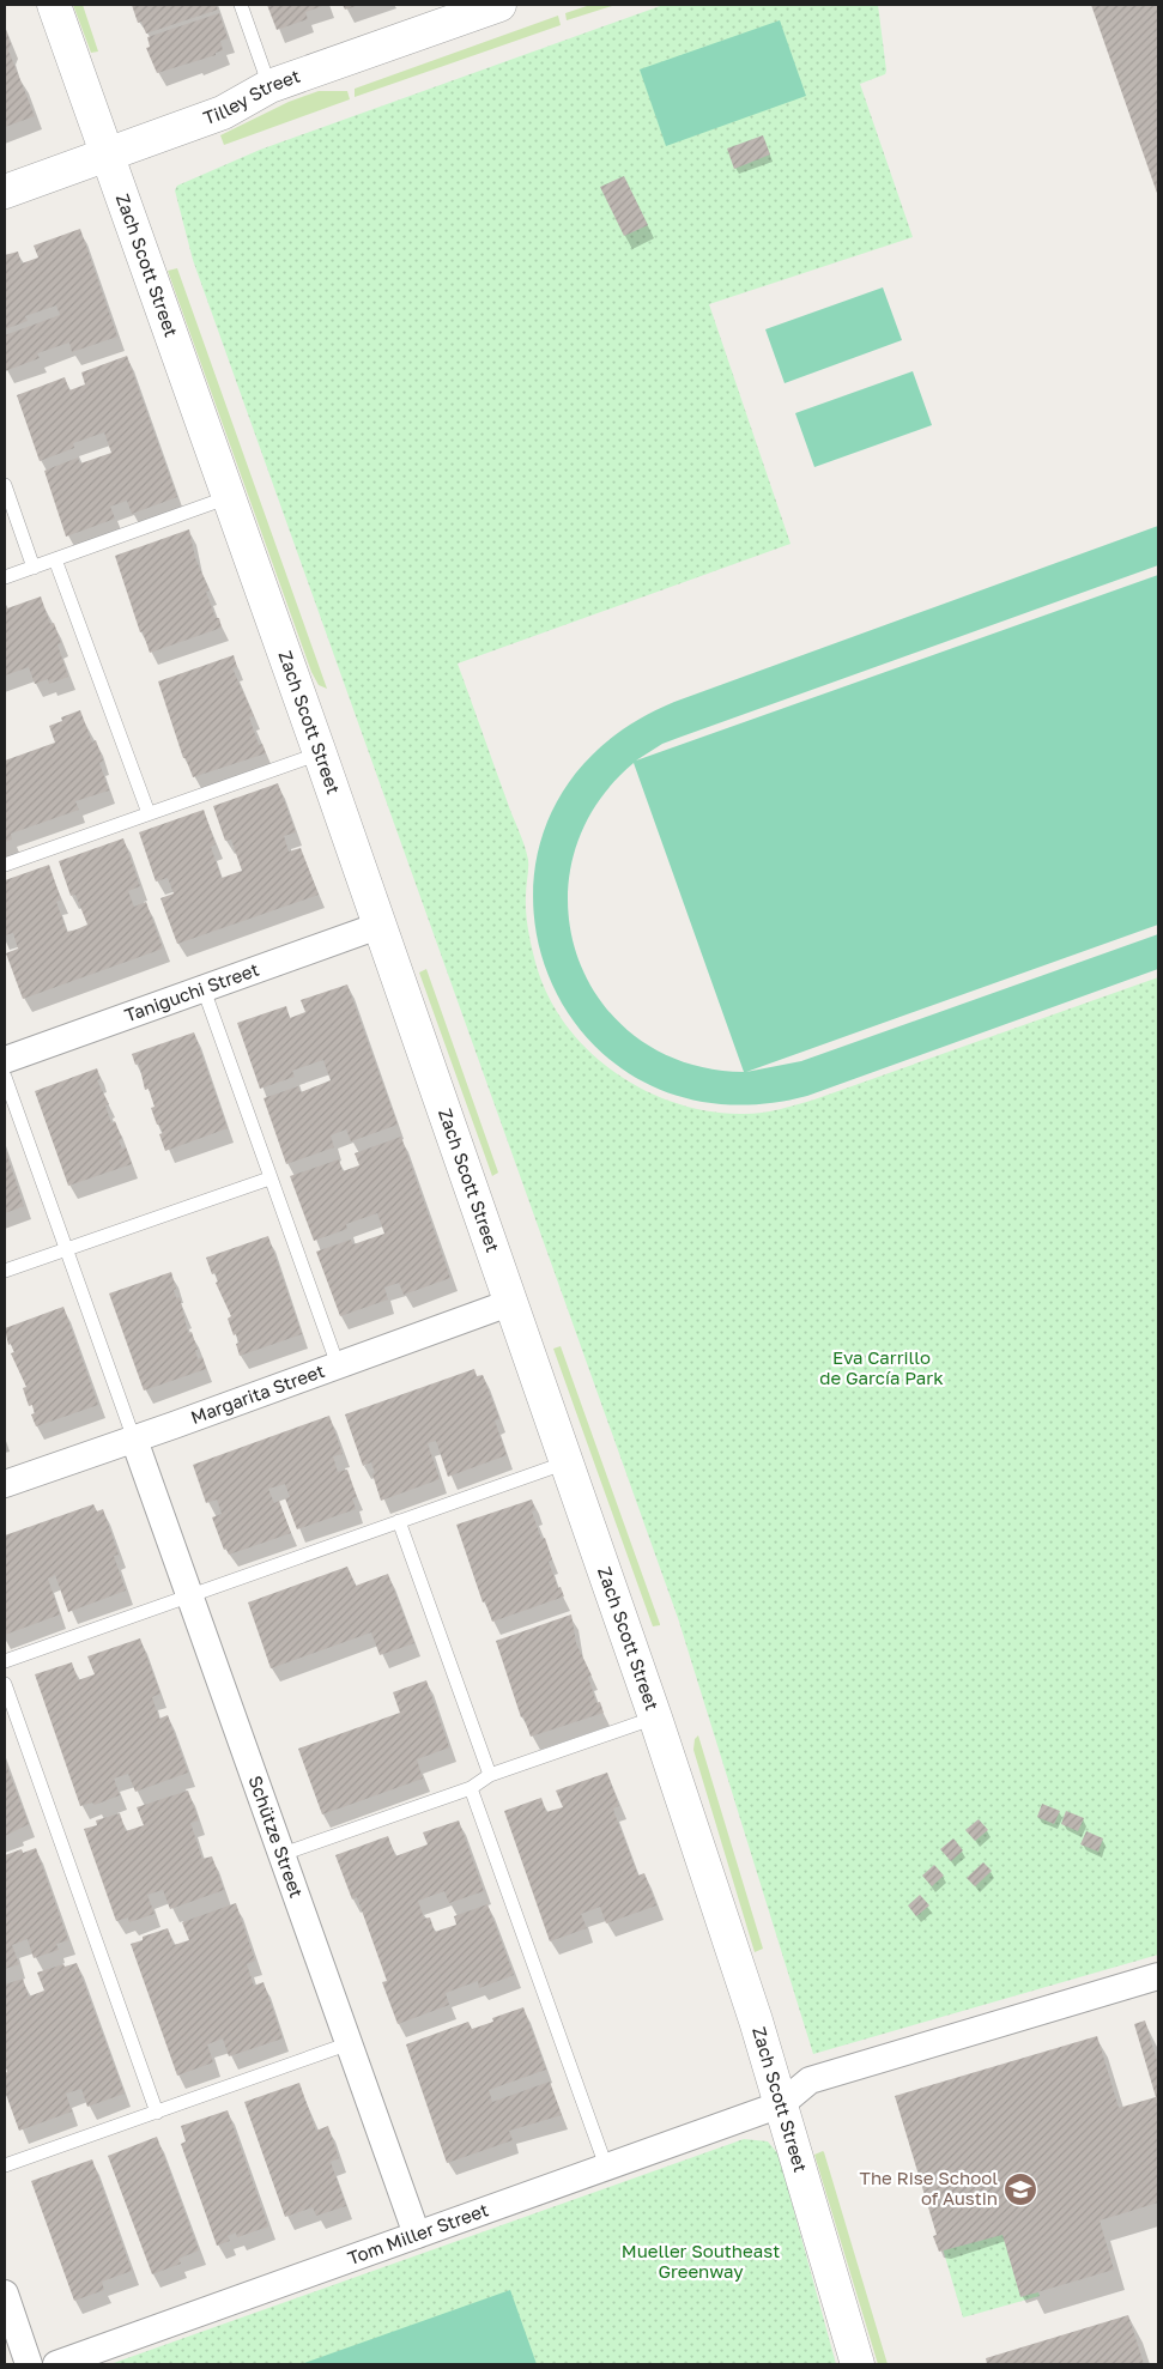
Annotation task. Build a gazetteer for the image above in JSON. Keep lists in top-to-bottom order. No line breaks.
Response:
{"streets":{"street":["Tilley Street","Zach Scott Street","Taniguchi Street","Margarita Street","Schütze Street","Tom Miller Street"]},"crossings":[["Tilley Street","Zach Scott Street"],["Zach Scott Street","Taniguchi Street"],["Zach Scott Street","Margarita Street"],["Zach Scott Street","Tom Miller Street"],["Margarita Street","Schütze Street"],["Schütze Street","Tom Miller Street"]],"parks":["Eva Carrillo de García Park","Mueller Southeast Greenway"],"places":{"school or university":["The Rise School of Austin"]}}
